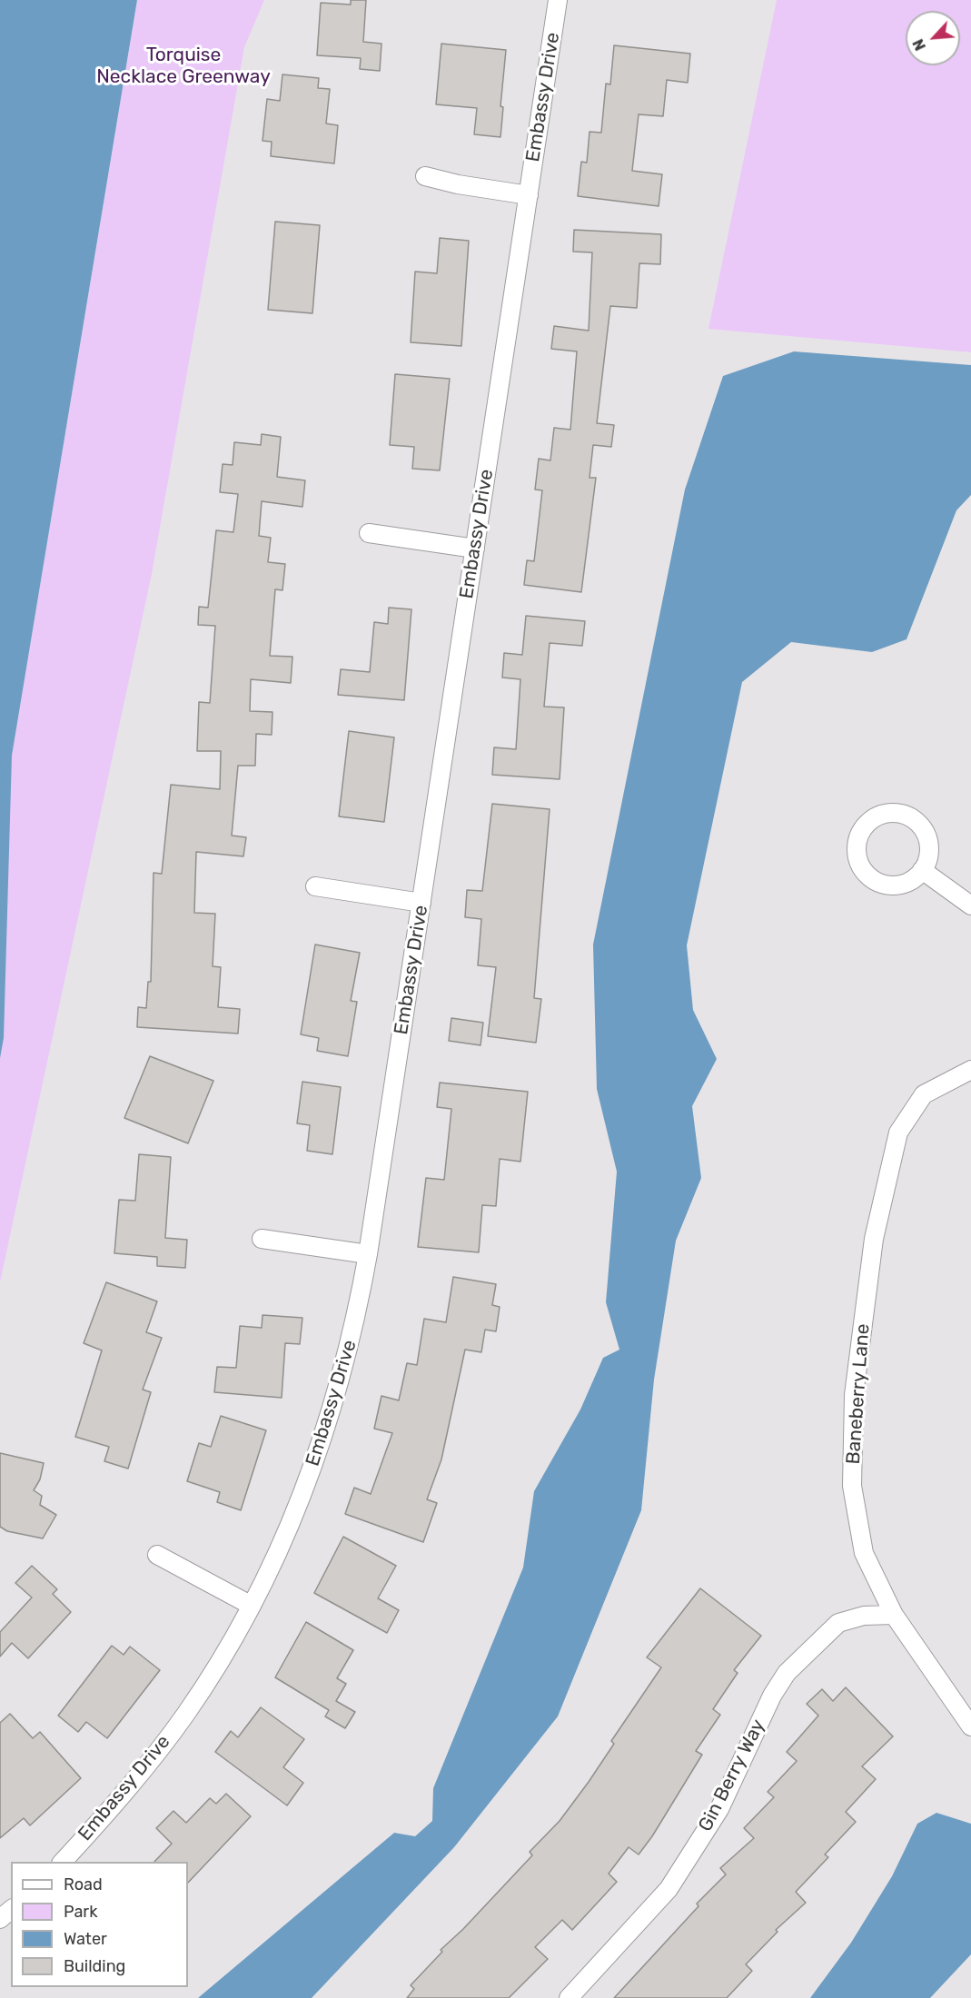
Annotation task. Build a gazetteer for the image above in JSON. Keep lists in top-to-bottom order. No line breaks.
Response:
{"streets":{"street":["Embassy Drive","Baneberry Lane","Gin Berry Way"]},"crossings":[["Baneberry Lane","Gin Berry Way"]],"parks":["Torquise Necklace Greenway"],"legend":["Road","Park","Water","Building"],"north":"bottom left"}
